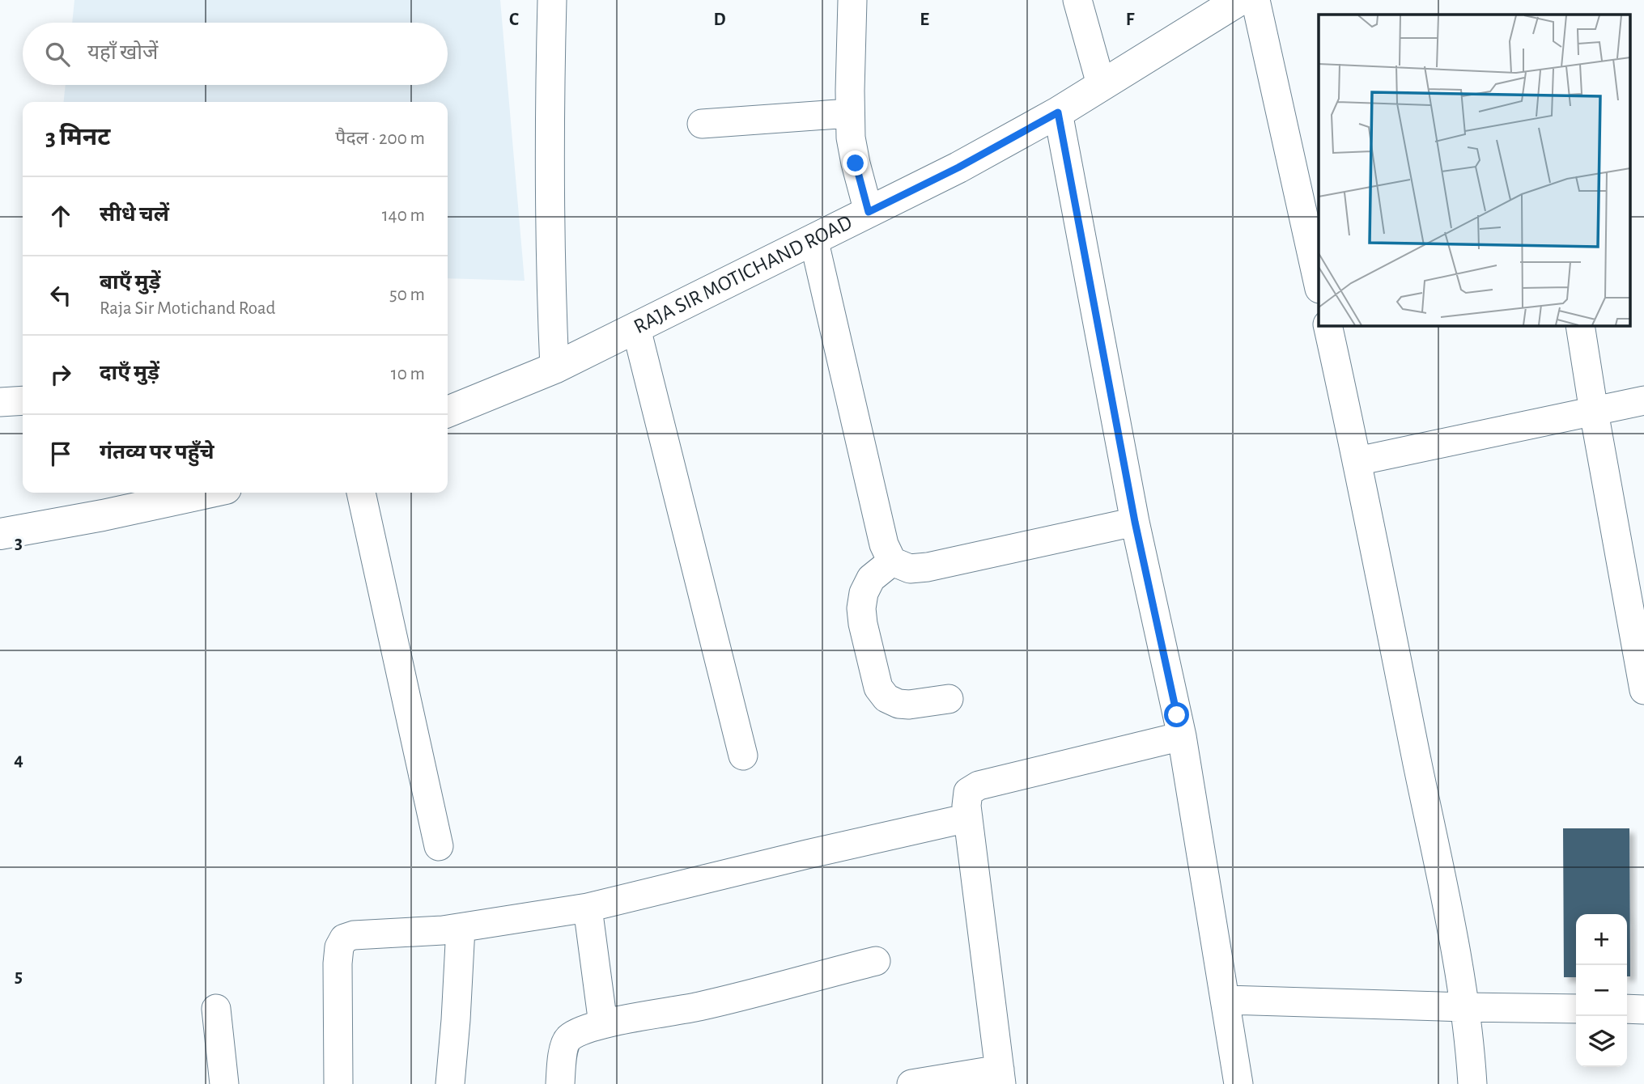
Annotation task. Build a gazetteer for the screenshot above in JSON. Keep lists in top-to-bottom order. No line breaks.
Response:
{"streets":{"street":["RAJA SIR MOTICHAND ROAD"]},"page":{"search":"यहाँ खोजें","heading":["3 मिनट","पैदल · 200 m"],"list":[["सीधे चलें","140 m"],["बाएँ मुड़ें","Raja Sir Motichand Road","50 m"],["दाएँ मुड़ें","10 m"],"गंतव्य पर पहुँचे"],"map_buttons":["+","−"]},"grid":{"columns":["C","D","E","F"],"rows":["3","4","5"]}}
